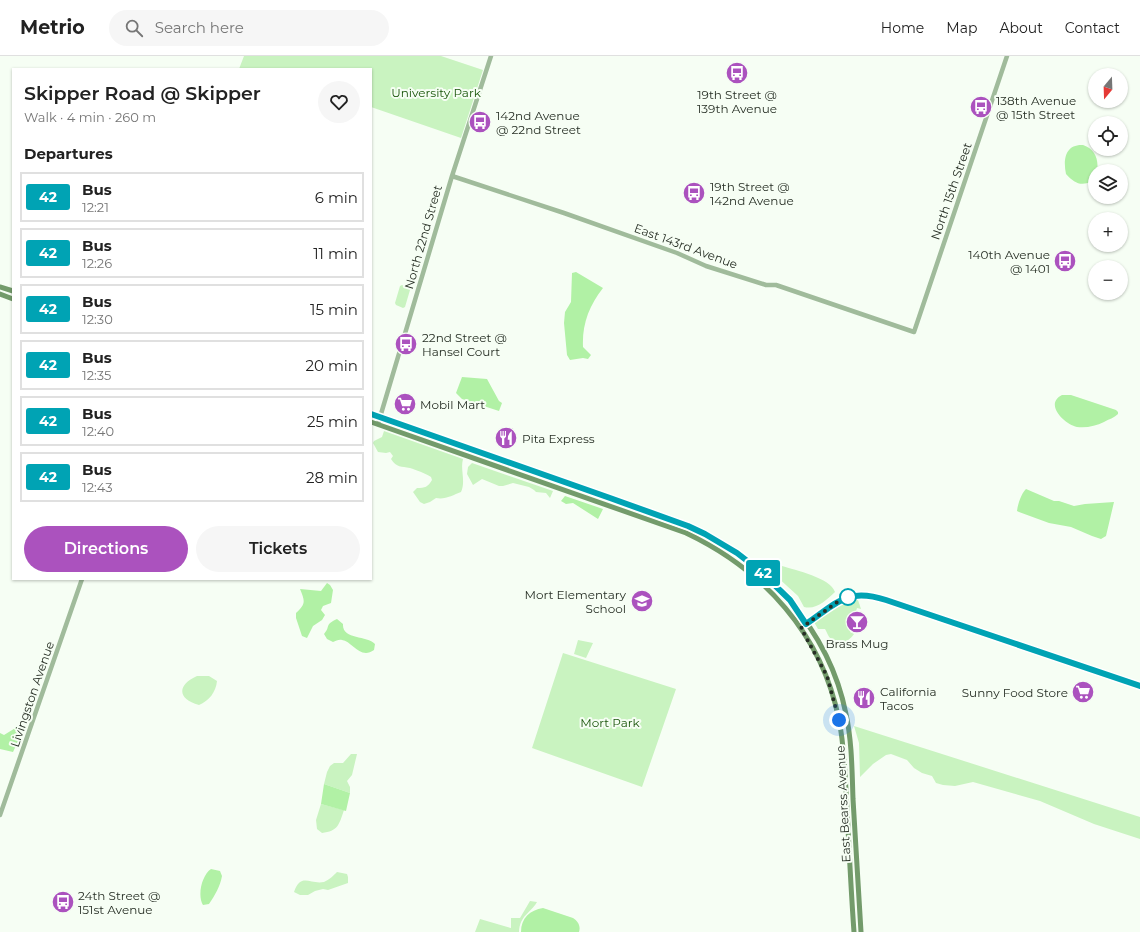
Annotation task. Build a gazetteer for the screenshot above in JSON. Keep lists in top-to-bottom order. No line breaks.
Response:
{"streets":{"main road":["East Bearss Avenue"],"street":["North 15th Street","North 22nd Street","East 143rd Avenue","Livingston Avenue"]},"crossings":[["North 15th Street","East 143rd Avenue"],["North 22nd Street","East 143rd Avenue"],["North 22nd Street","East Bearss Avenue"]],"parks":["University Park","Mort Park"],"places":{"bus stop":["19th Street @ 139th Avenue","138th Avenue @ 15th Street","142nd Avenue @ 22nd Street","19th Street @ 142nd Avenue","140th Avenue @ 1401","22nd Street @ Hansel Court","24th Street @ 151st Avenue"],"supermarket":["Mobil Mart","Sunny Food Store"],"restaurant":["Pita Express","California Tacos"],"school or university":["Mort Elementary School"],"bar":["Brass Mug"]},"lines":["bus line 42"],"north":"bottom","page":{"header":"Metrio","search":"Search here","nav":["Home","Map","About","Contact"],"on_map":"42","map_buttons":["+","−"],"heading":[["Skipper Road @ Skipper","Walk · 4 min · 260 m"],"Departures"],"list":[{"mark":"42","name":"Bus","note":"12:21","value":"6 min"},{"mark":"42","name":"Bus","note":"12:26","value":"11 min"},{"mark":"42","name":"Bus","note":"12:30","value":"15 min"},{"mark":"42","name":"Bus","note":"12:35","value":"20 min"},{"mark":"42","name":"Bus","note":"12:40","value":"25 min"},{"mark":"42","name":"Bus","note":"12:43","value":"28 min"}],"buttons":["Directions","Tickets"]}}
